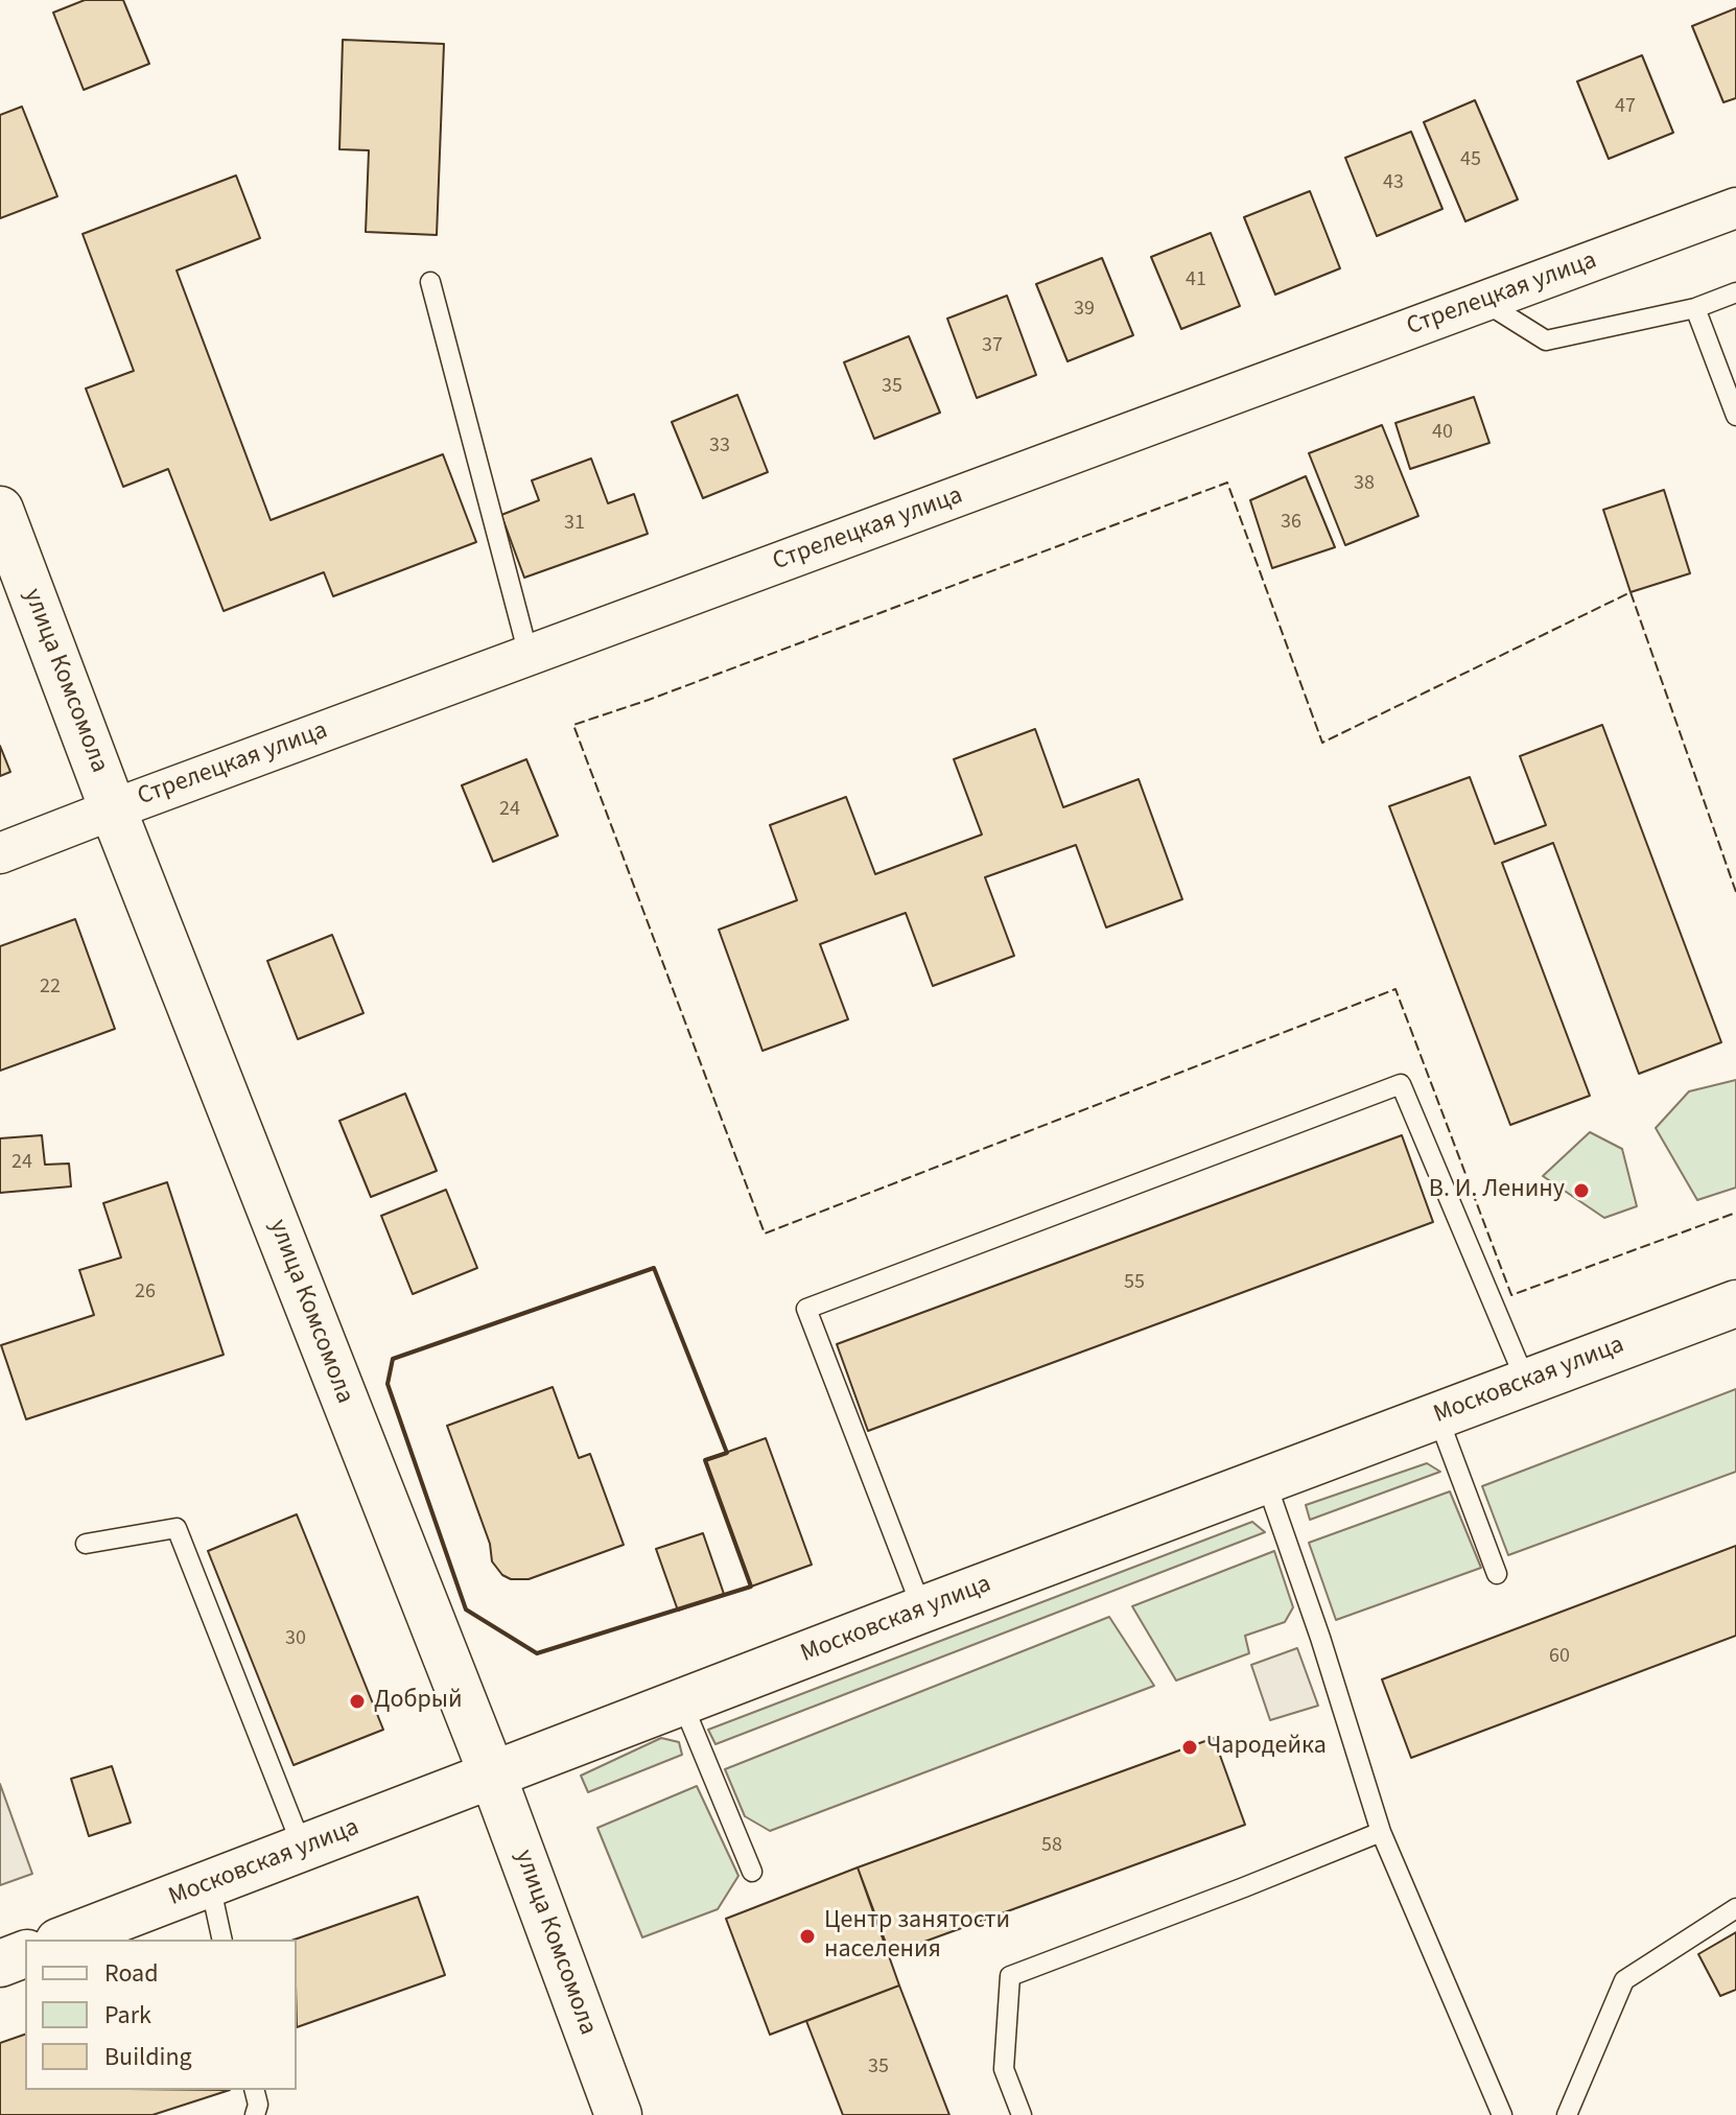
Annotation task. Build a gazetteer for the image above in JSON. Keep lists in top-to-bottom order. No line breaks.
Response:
{"streets":{"street":["Стрелецкая улица","улица Комсомола","Московская улица"]},"crossings":[["Стрелецкая улица","улица Комсомола"],["улица Комсомола","Московская улица"]],"places":["В. И. Ленину","Добрый","Чародейка","Центр занятости населения"],"house_numbers":["47","45","43","41","39","37","35","40","33","38","36","31","24","22","24","55","26","30","60","58","35"],"legend":["Road","Park","Building"]}
